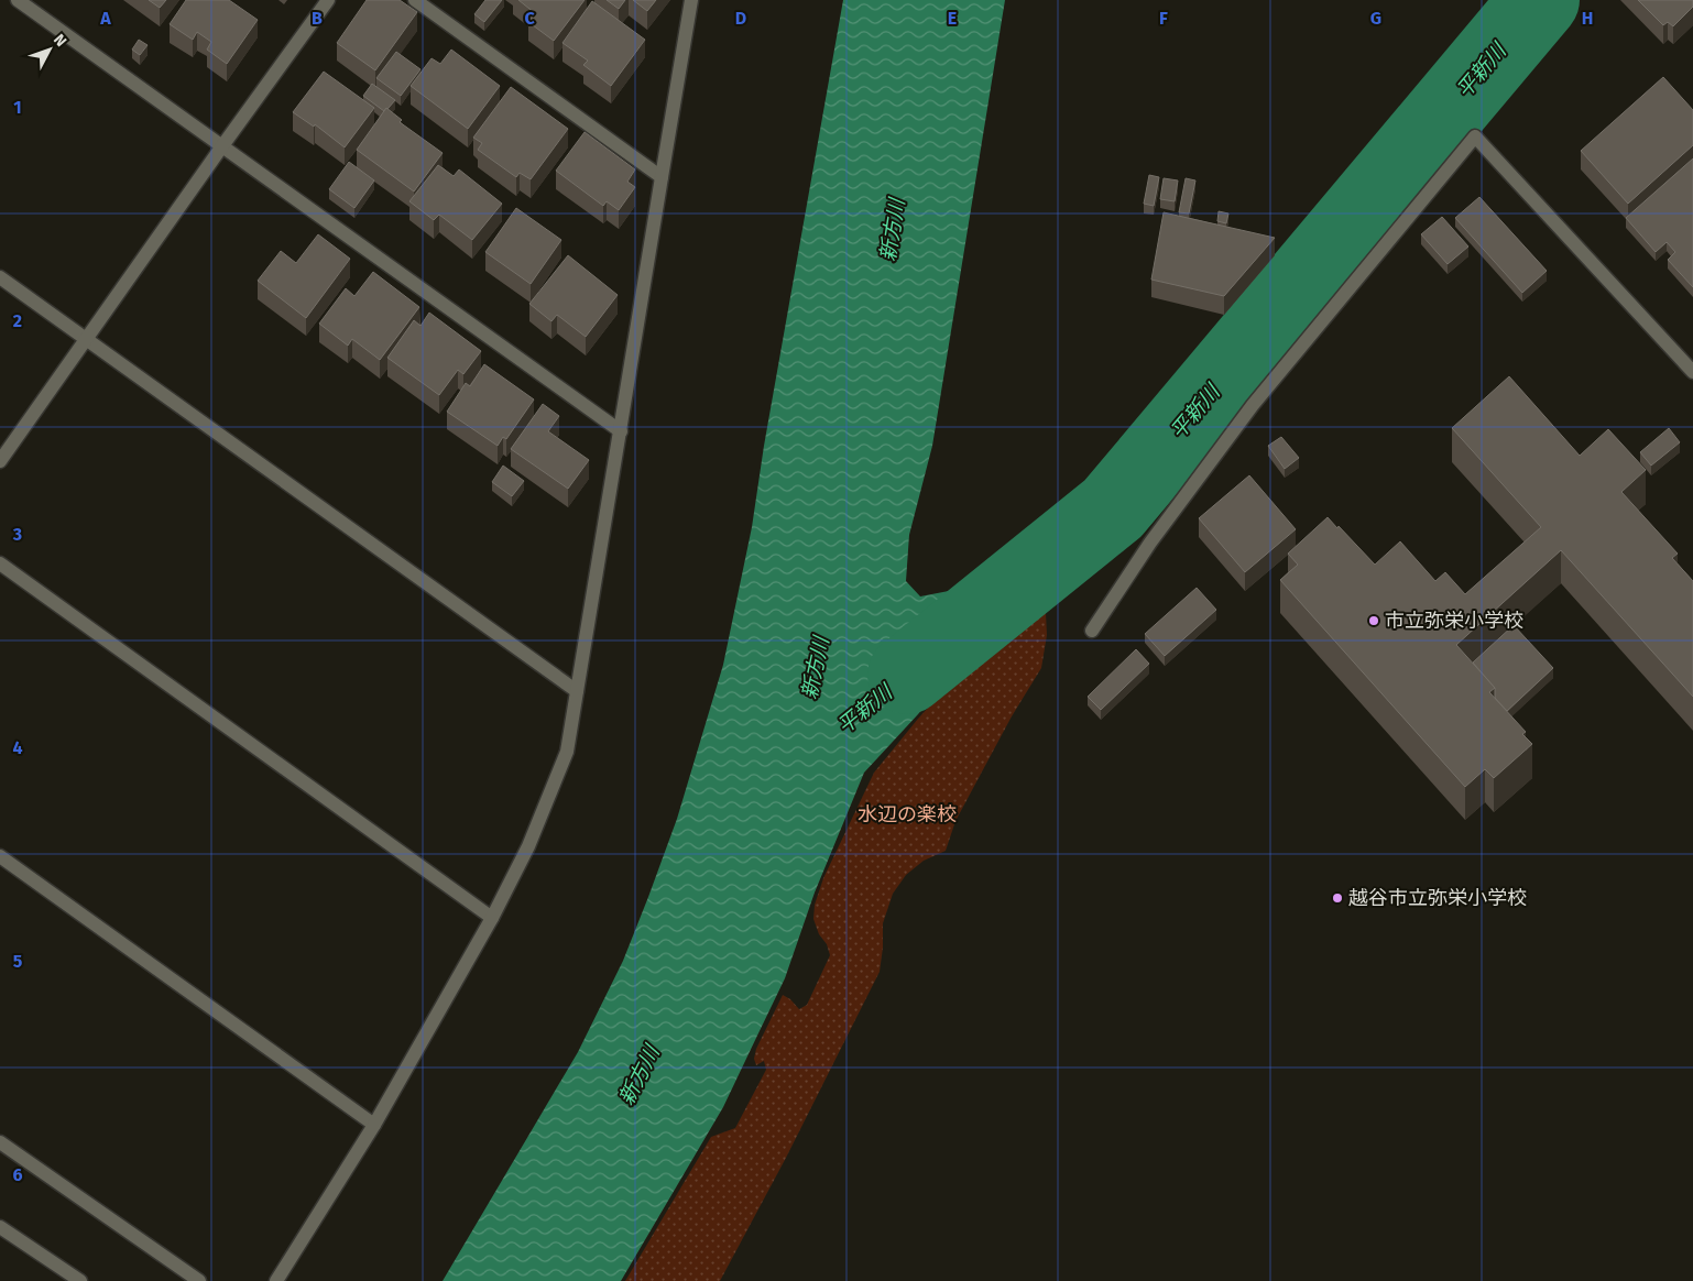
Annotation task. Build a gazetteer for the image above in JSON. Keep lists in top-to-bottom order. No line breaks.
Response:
{"water":["平新川","新方川"],"parks":["水辺の楽校"],"places":["市立弥栄小学校","越谷市立弥栄小学校"],"north":"top right","grid":{"columns":["A","B","C","D","E","F","G","H"],"rows":["1","2","3","4","5","6"]}}
